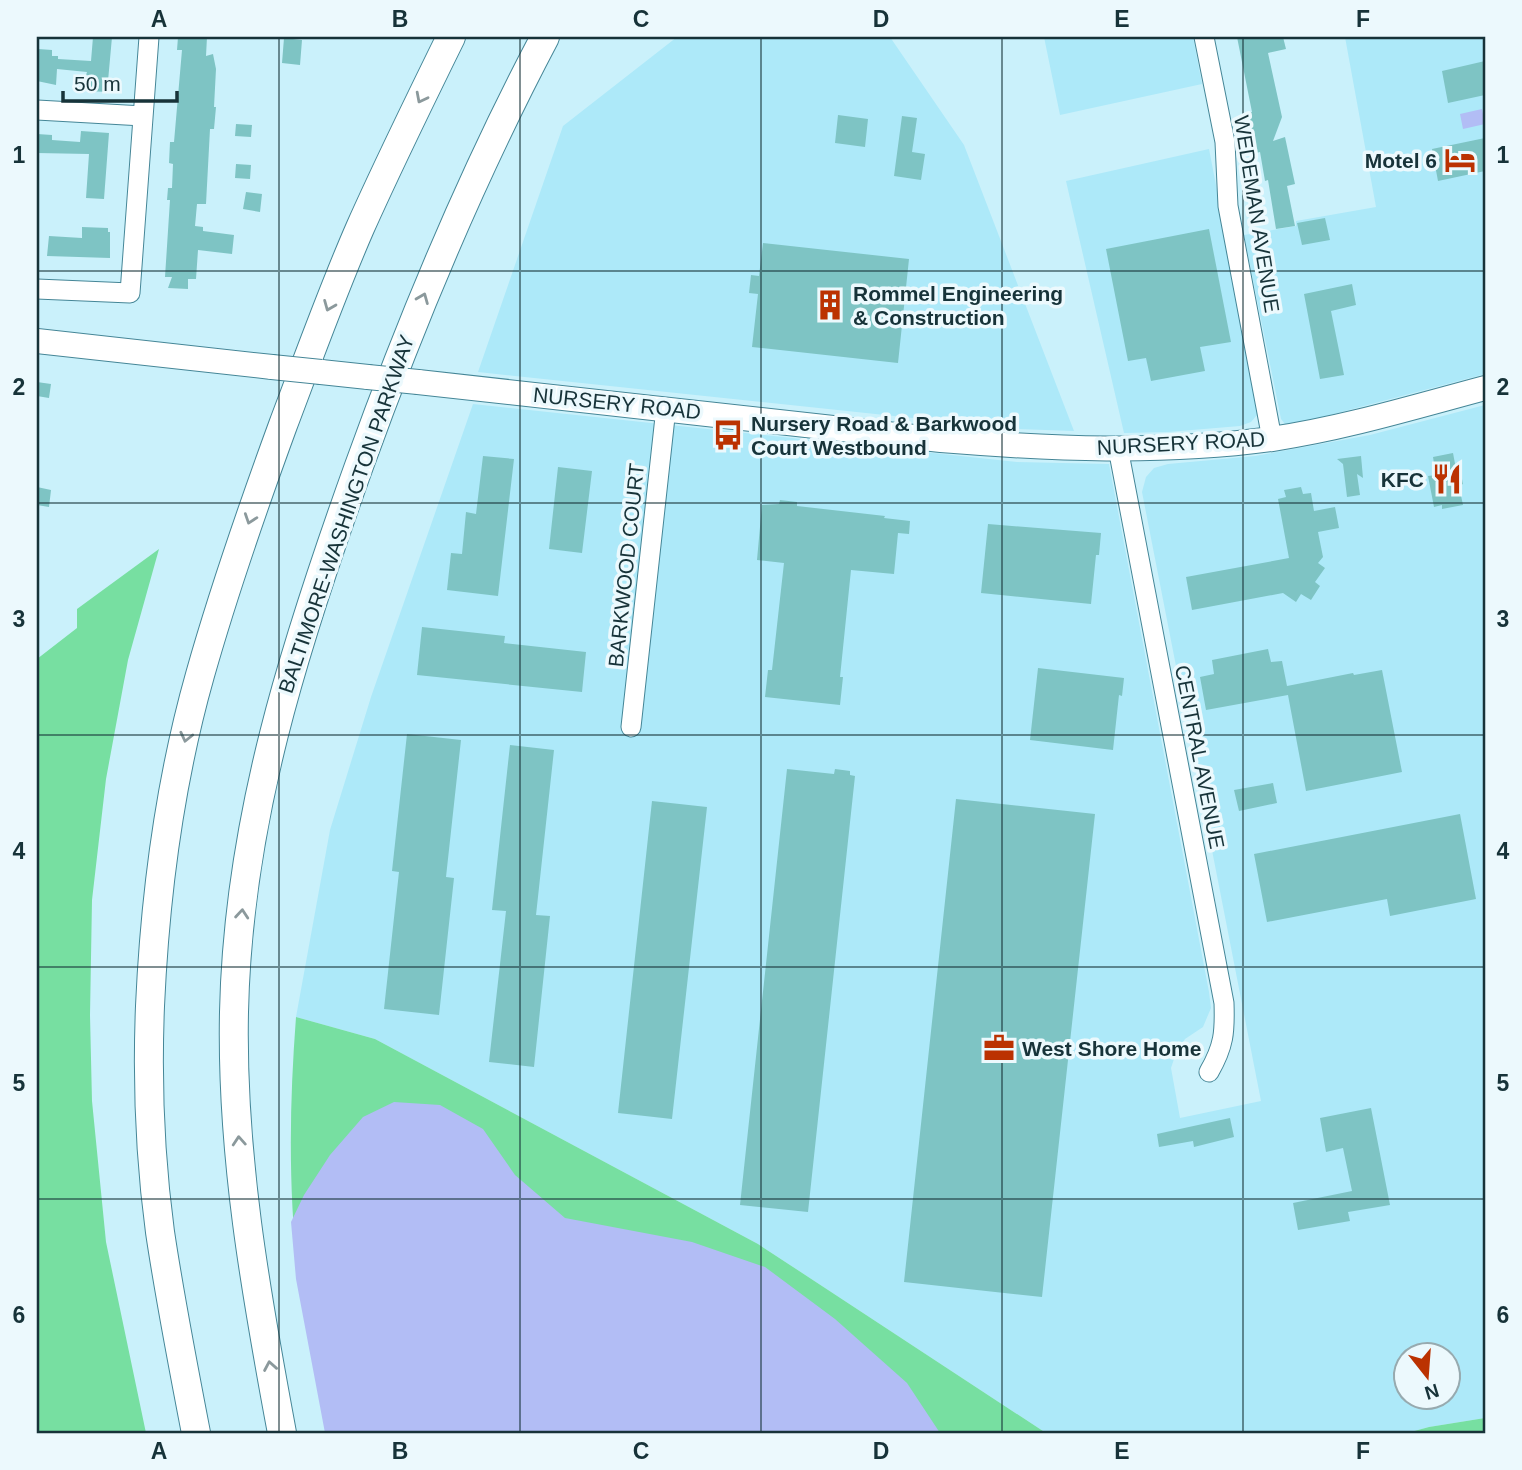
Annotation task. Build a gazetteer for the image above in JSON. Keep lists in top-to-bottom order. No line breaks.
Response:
{"streets":{"highway":["BALTIMORE-WASHINGTON PARKWAY"],"main road":["NURSERY ROAD"],"street":["WEDEMAN AVENUE","BARKWOOD COURT","CENTRAL AVENUE"]},"crossings":[["WEDEMAN AVENUE","NURSERY ROAD"],["NURSERY ROAD","BARKWOOD COURT"],["NURSERY ROAD","CENTRAL AVENUE"]],"places":{"hotel":["Motel 6"],"building":["Rommel Engineering & Construction"],"bus stop":["Nursery Road & Barkwood Court Westbound"],"restaurant":["KFC"],"office":["West Shore Home"]},"scale_bar":"50 m","north":"bottom","grid":{"columns":["A","B","C","D","E","F"],"rows":["1","2","3","4","5","6"]}}
